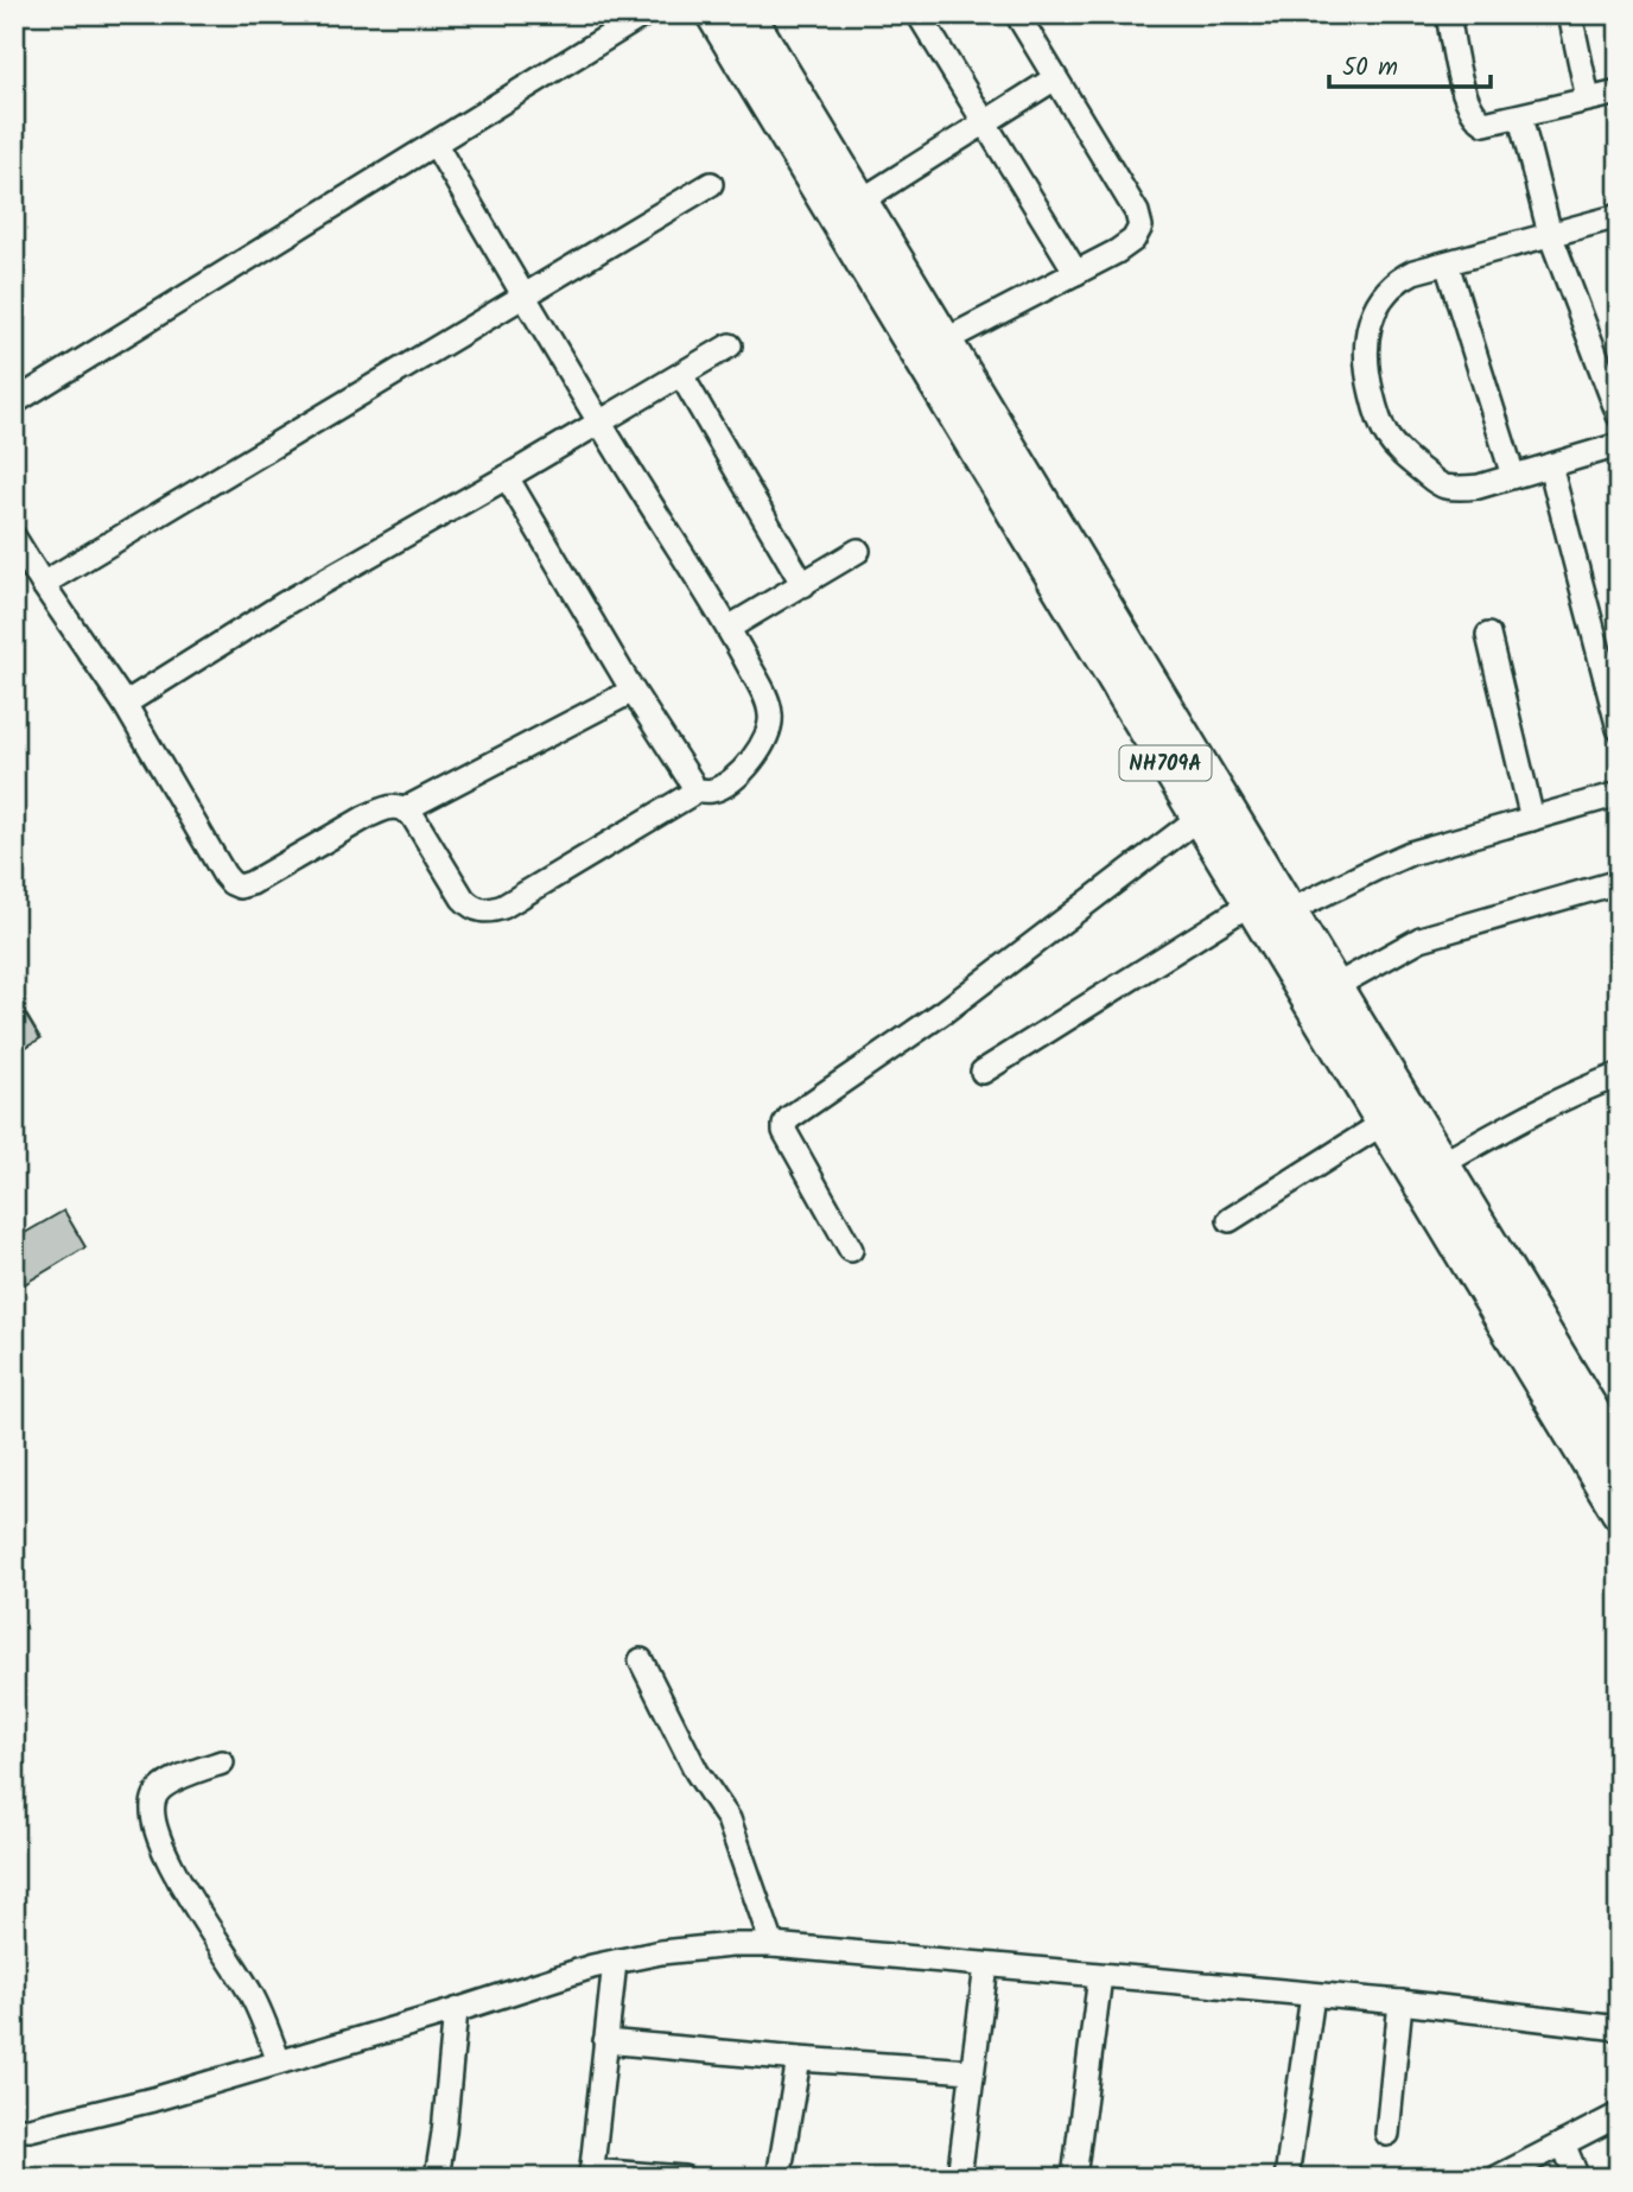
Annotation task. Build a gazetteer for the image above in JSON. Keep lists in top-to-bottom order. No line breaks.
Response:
{"streets":{"highway":["NH709A"]},"scale_bar":"50 m"}
